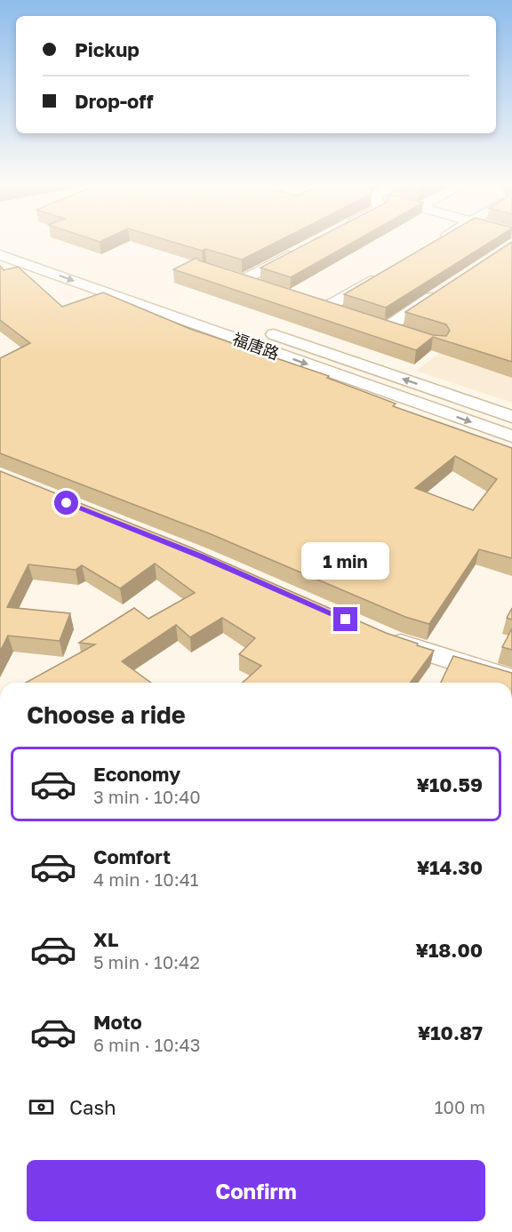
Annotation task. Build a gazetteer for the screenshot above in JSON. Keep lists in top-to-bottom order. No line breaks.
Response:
{"streets":{"street":["福唐路"]},"page":{"banner":["Pickup","Drop-off"],"bubble":"1 min","heading":"Choose a ride","list":[{"name":"Economy","note":"3 min · 10:40","value":"¥10.59"},{"name":"Comfort","note":"4 min · 10:41","value":"¥14.30"},{"name":"XL","note":"5 min · 10:42","value":"¥18.00"},{"name":"Moto","note":"6 min · 10:43","value":"¥10.87"}],"pay":["Cash","100 m"],"buttons":"Confirm"}}
